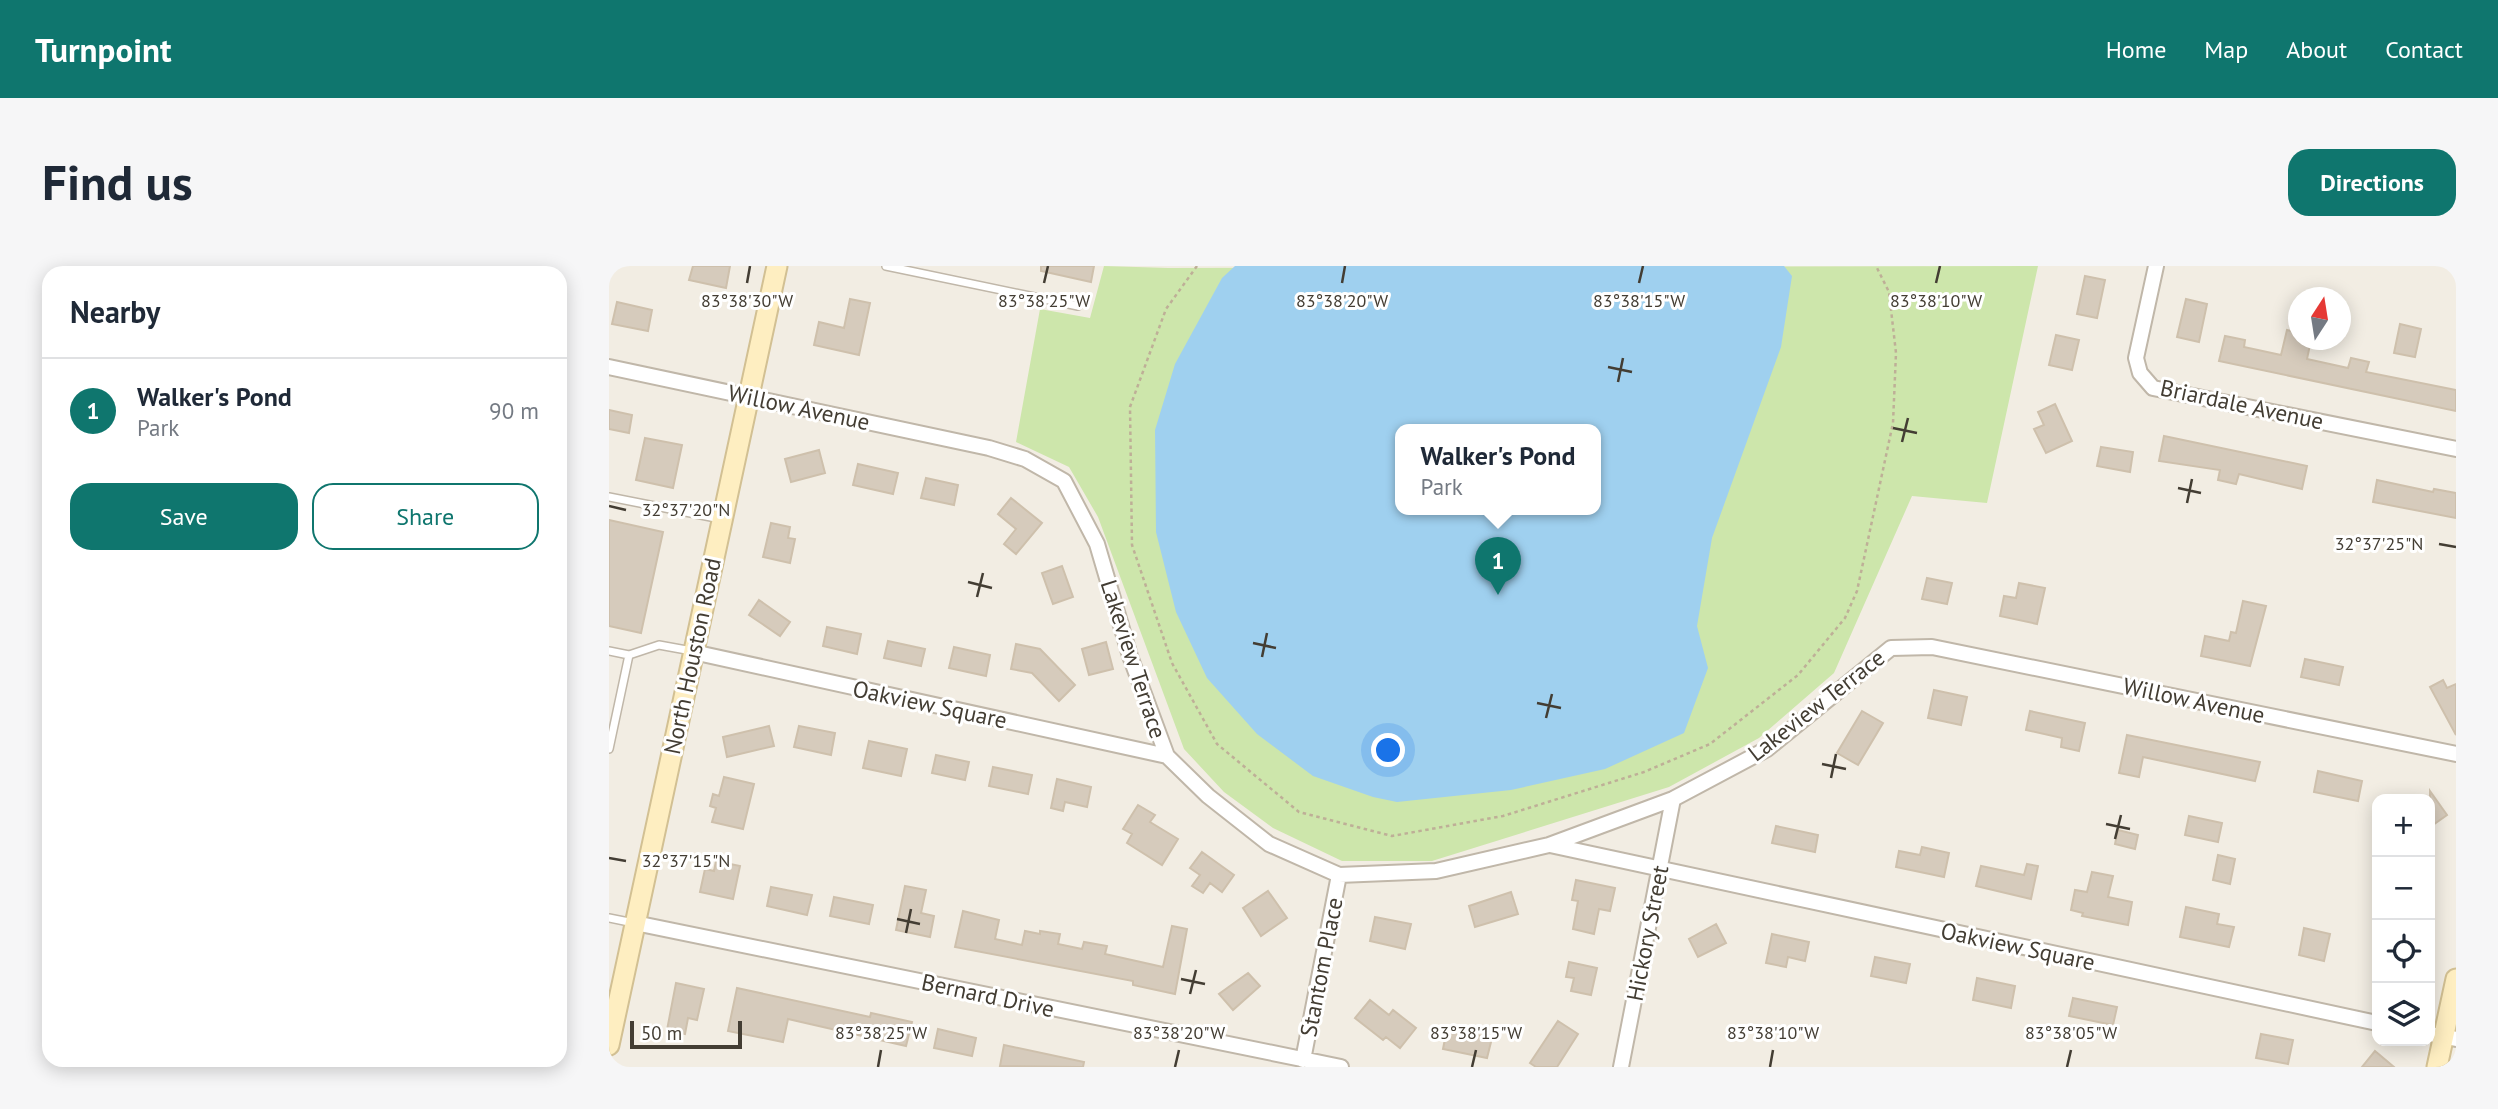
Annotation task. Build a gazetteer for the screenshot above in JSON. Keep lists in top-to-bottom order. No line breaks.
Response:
{"streets":{"street":["Briardale Avenue","Willow Avenue","North Houston Road","Lakeview Terrace","Oakview Square","Hickory Street","Stantom Place","Bernard Drive"]},"crossings":[["Willow Avenue","North Houston Road"],["Willow Avenue","Lakeview Terrace"],["North Houston Road","Oakview Square"],["North Houston Road","Bernard Drive"],["Lakeview Terrace","Oakview Square"],["Lakeview Terrace","Hickory Street"],["Lakeview Terrace","Stantom Place"],["Oakview Square","Hickory Street"],["Stantom Place","Bernard Drive"]],"scale_bar":"50 m","north":"top","page":{"header":"Turnpoint","nav":["Home","Map","About","Contact"],"buttons":["Directions",["Save","Share"]],"title":"Find us","heading":"Nearby","list":[{"mark":"1","name":"Walker's Pond","note":"Park","value":"90 m"}],"popup":["Walker's Pond","Park"],"pins":"1","map_buttons":["+","−"],"scale":"50 m"},"coordinates":["83°38'30\"W","83°38'25\"W","83°38'20\"W","83°38'15\"W","83°38'10\"W","32°37'20\"N","32°37'25\"N","32°37'15\"N","83°38'05\"W"]}
